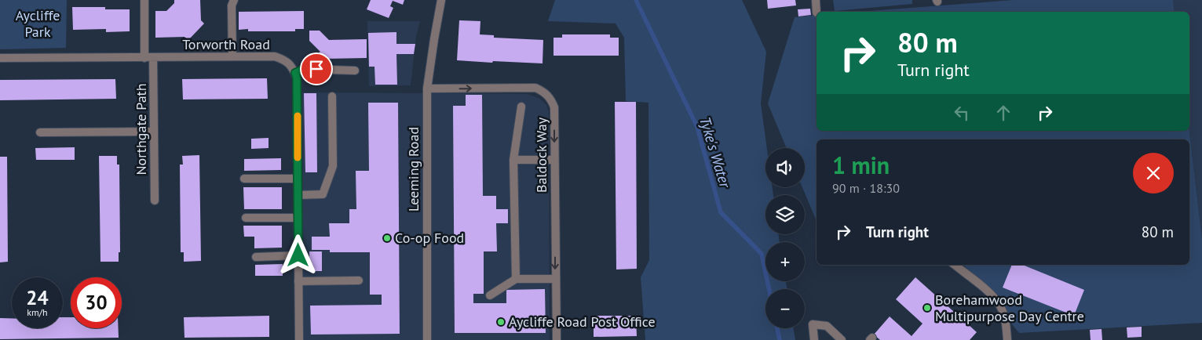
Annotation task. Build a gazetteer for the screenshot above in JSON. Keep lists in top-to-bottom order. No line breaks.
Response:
{"streets":{"street":["Torworth Road","Northgate Path","Baldock Way","Leeming Road"]},"crossings":[["Torworth Road","Northgate Path"],["Baldock Way","Leeming Road"]],"water":["Tyke's Water"],"parks":["Aycliffe Park"],"places":["Co-op Food","Borehamwood Multipurpose Day Centre","Aycliffe Road Post Office"],"page":{"turn":["80 m","Turn right"],"heading":["1 min","90 m · 18:30"],"map_buttons":["+","−"],"list":[{"name":"Turn right","value":"80 m"}],"speed":"24 km/h","limit":"30"}}
